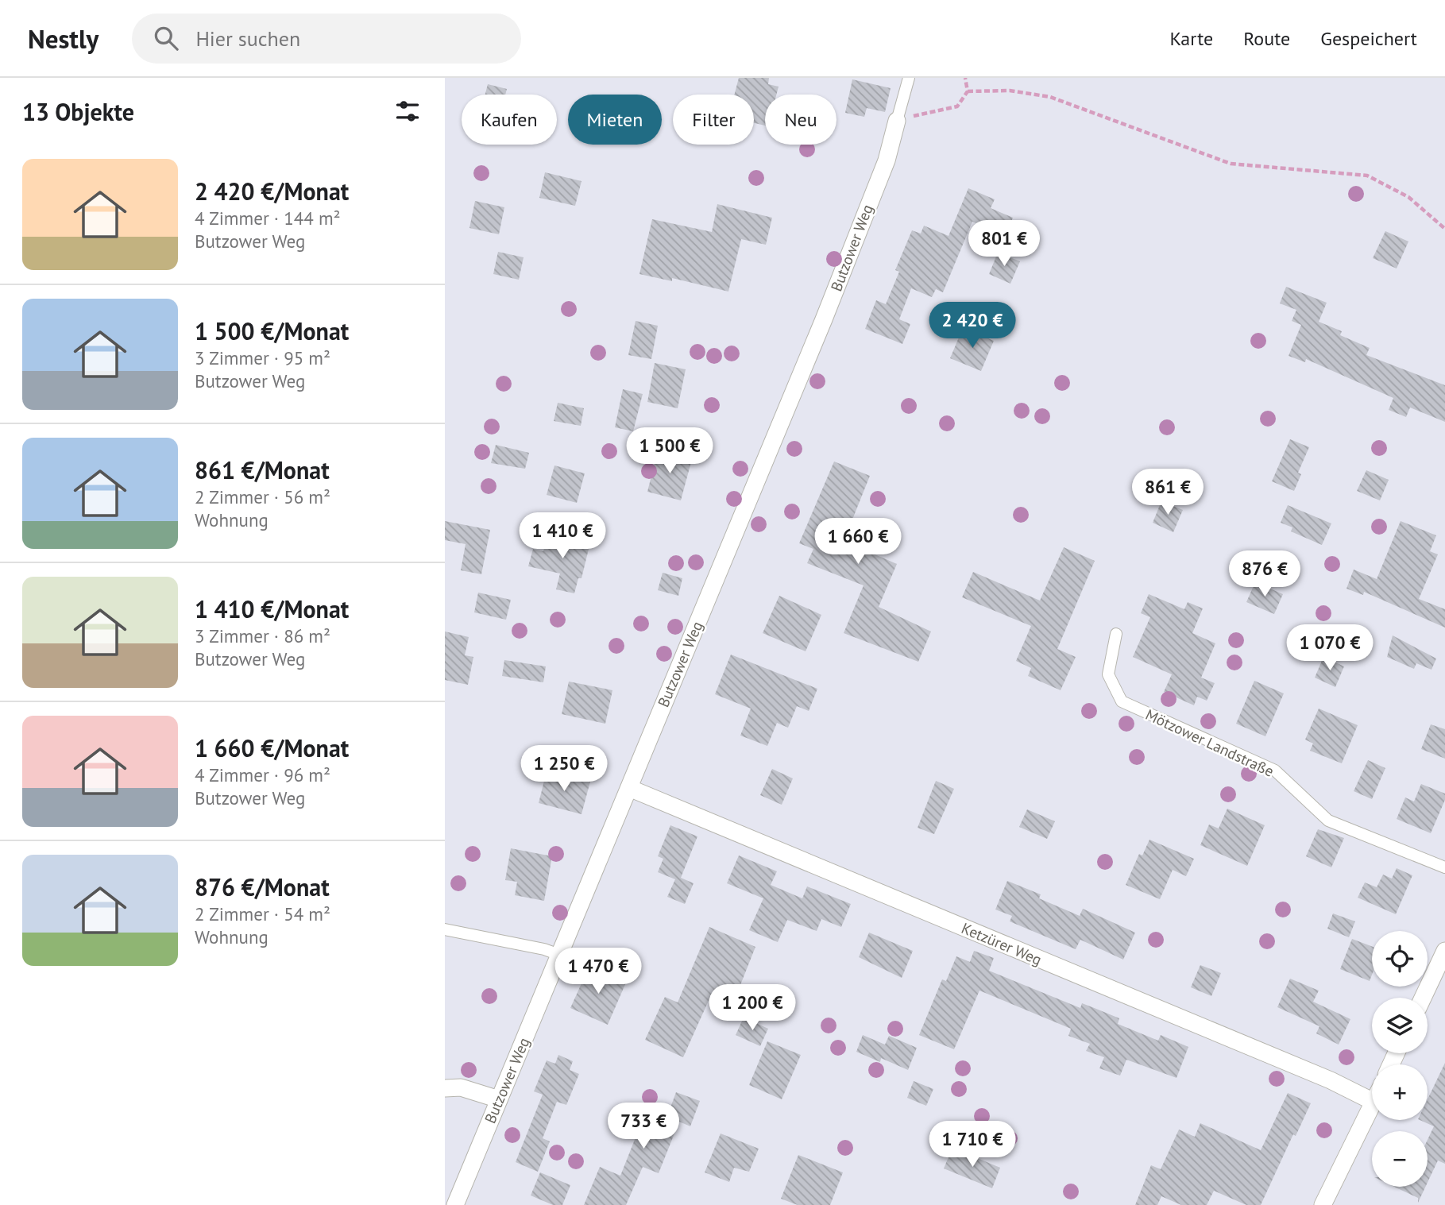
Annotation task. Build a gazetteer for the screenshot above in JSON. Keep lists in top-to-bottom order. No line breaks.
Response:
{"streets":{"street":["Butzower Weg","Ketzürer Weg"],"lane":["Mötzower Landstraße"]},"crossings":[["Butzower Weg","Ketzürer Weg"]],"page":{"header":"Nestly","search":"Hier suchen","nav":["Karte","Route","Gespeichert"],"heading":"13 Objekte","chip":["Kaufen","Mieten","Filter","Neu"],"list":[{"name":"2 420 €/Monat","note":"4 Zimmer · 144 m² · Butzower Weg"},{"name":"1 500 €/Monat","note":"3 Zimmer · 95 m² · Butzower Weg"},{"name":"861 €/Monat","note":"2 Zimmer · 56 m² · Wohnung"},{"name":"1 410 €/Monat","note":"3 Zimmer · 86 m² · Butzower Weg"},{"name":"1 660 €/Monat","note":"4 Zimmer · 96 m² · Butzower Weg"},{"name":"876 €/Monat","note":"2 Zimmer · 54 m² · Wohnung"}],"price":["801 €","2 420 €","1 500 €","861 €","1 410 €","1 660 €","876 €","1 070 €","1 250 €","1 470 €","1 200 €","733 €","1 710 €"],"map_buttons":["+","−"]}}
